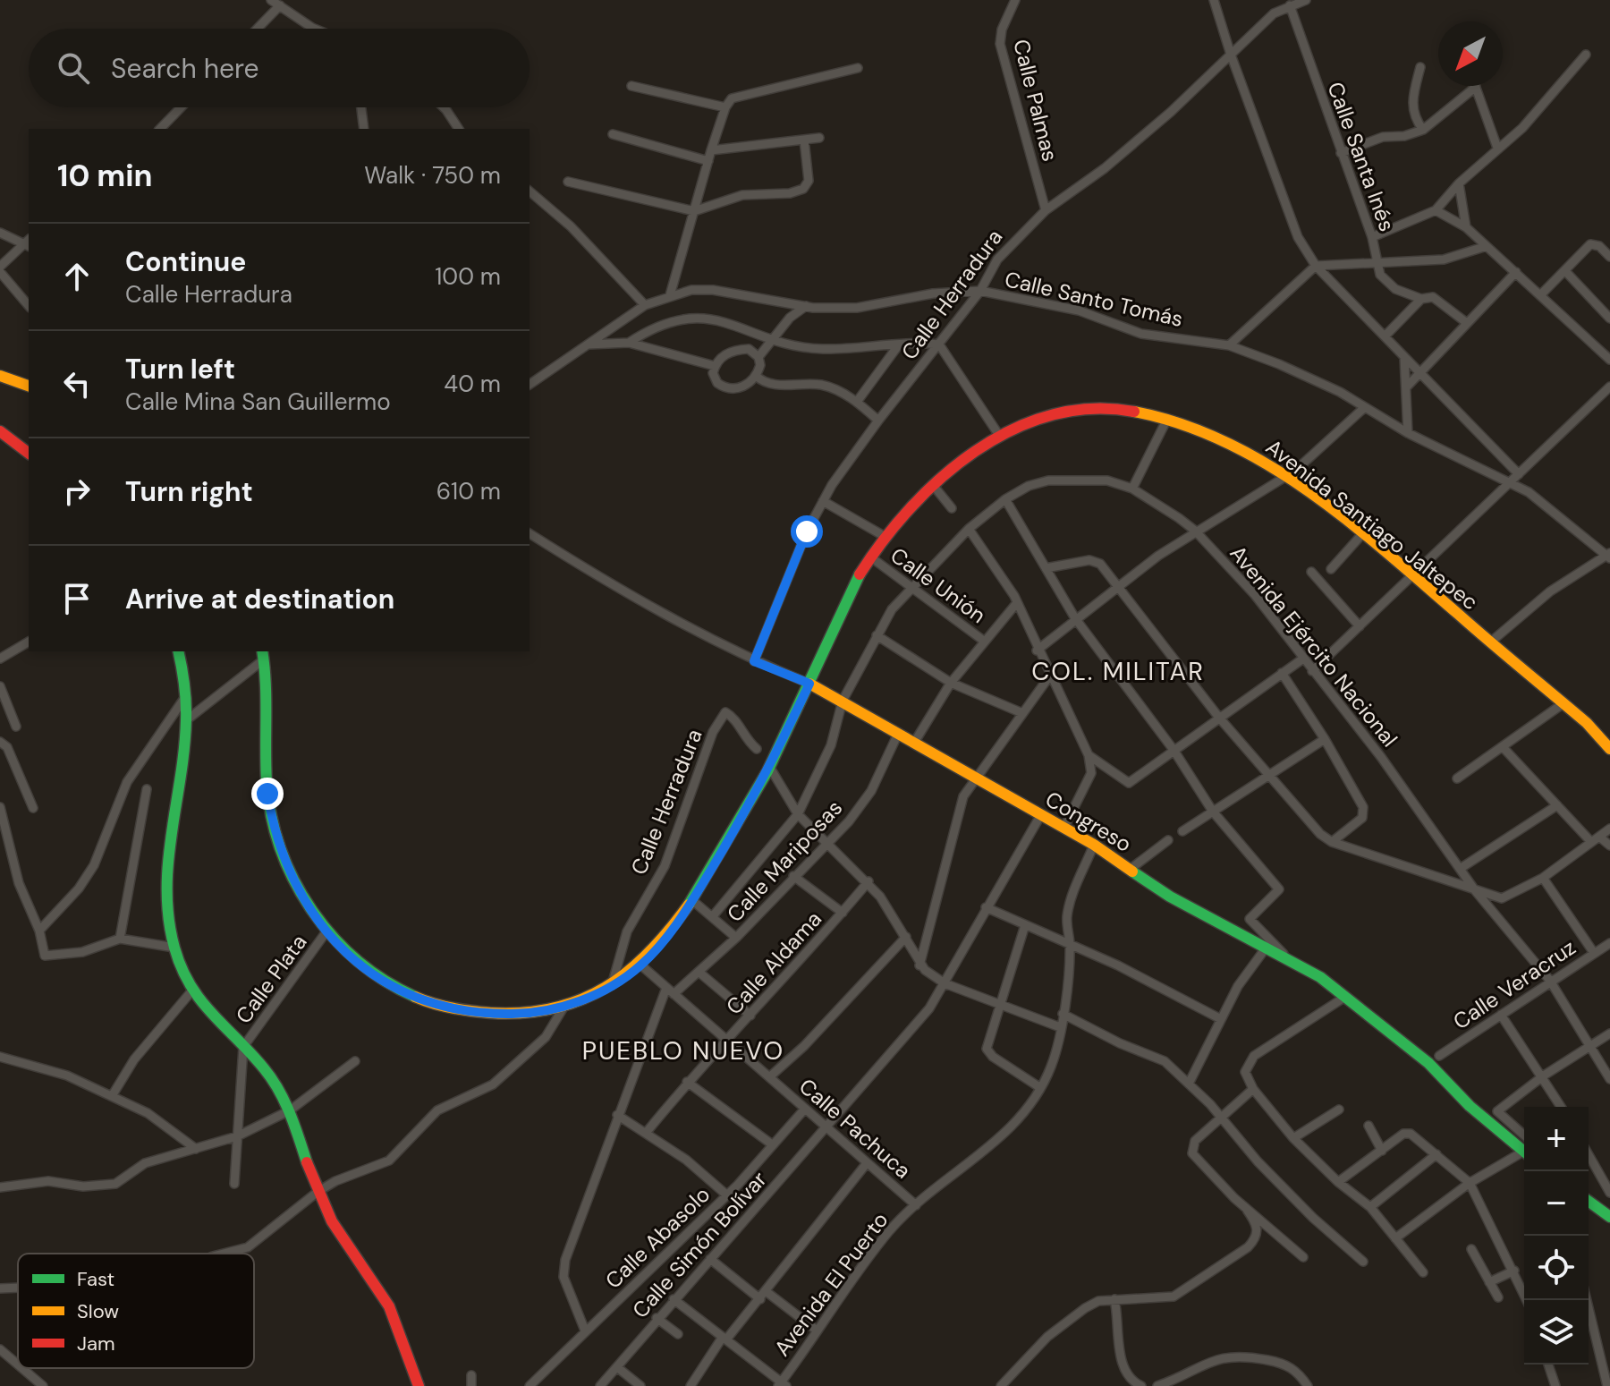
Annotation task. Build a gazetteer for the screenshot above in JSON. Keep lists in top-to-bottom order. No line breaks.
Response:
{"streets":{"street":["Calle Palmas","Calle Santa Inés","Calle Herradura","Calle Santo Tomás","Avenida Santiago Jaltepec","Calle Unión","Avenida Ejército Nacional","Congreso","Calle Mariposas","Calle Aldama","Calle Plata","Calle Veracruz","Calle Pachuca","Calle Abasolo","Calle Simón Bolívar","Avenida El Puerto"]},"crossings":[["Calle Palmas","Calle Herradura"],["Calle Santa Inés","Calle Herradura"],["Calle Herradura","Calle Santo Tomás"],["Calle Herradura","Avenida Santiago Jaltepec"],["Avenida Santiago Jaltepec","Calle Unión"],["Avenida Santiago Jaltepec","Congreso"],["Avenida Santiago Jaltepec","Calle Plata"],["Avenida Santiago Jaltepec","Calle Pachuca"],["Calle Unión","Avenida Ejército Nacional"],["Avenida Ejército Nacional","Congreso"],["Avenida Ejército Nacional","Calle Veracruz"],["Congreso","Calle Mariposas"],["Congreso","Calle Simón Bolívar"],["Congreso","Avenida El Puerto"],["Calle Mariposas","Calle Pachuca"],["Calle Aldama","Calle Pachuca"],["Calle Pachuca","Calle Abasolo"],["Calle Pachuca","Calle Simón Bolívar"],["Calle Pachuca","Avenida El Puerto"]],"districts":["COL. MILITAR","PUEBLO NUEVO"],"legend":["Fast","Slow","Jam"],"north":"bottom left","page":{"search":"Search here","heading":["10 min","Walk · 750 m"],"list":[["Continue","Calle Herradura","100 m"],["Turn left","Calle Mina San Guillermo","40 m"],["Turn right","610 m"],"Arrive at destination"],"map_buttons":["+","−"]}}
